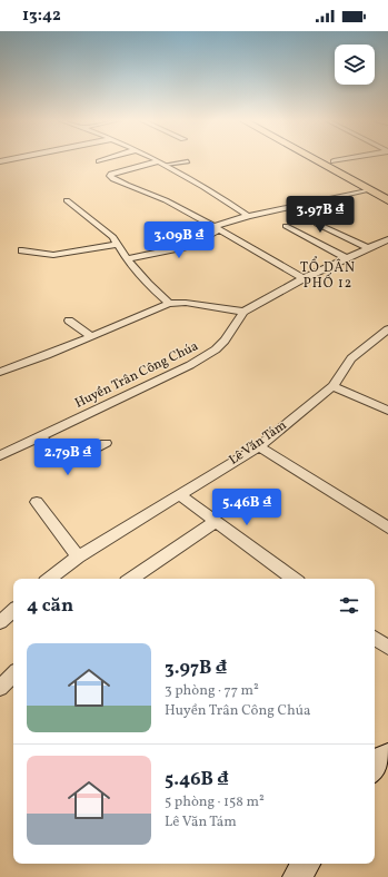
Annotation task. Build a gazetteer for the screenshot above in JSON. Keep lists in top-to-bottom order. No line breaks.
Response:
{"streets":{"street":["Huyền Trân Công Chúa","Lê Văn Tám"]},"districts":["TỔ DÂN PHỐ 12"],"page":{"status":"13:42","price":["3.97B ₫","3.09B ₫","2.79B ₫","5.46B ₫"],"heading":"4 căn","list":[{"name":"3.97B ₫","note":"3 phòng · 77 m² · Huyền Trân Công Chúa"},{"name":"5.46B ₫","note":"5 phòng · 158 m² · Lê Văn Tám"}]}}
